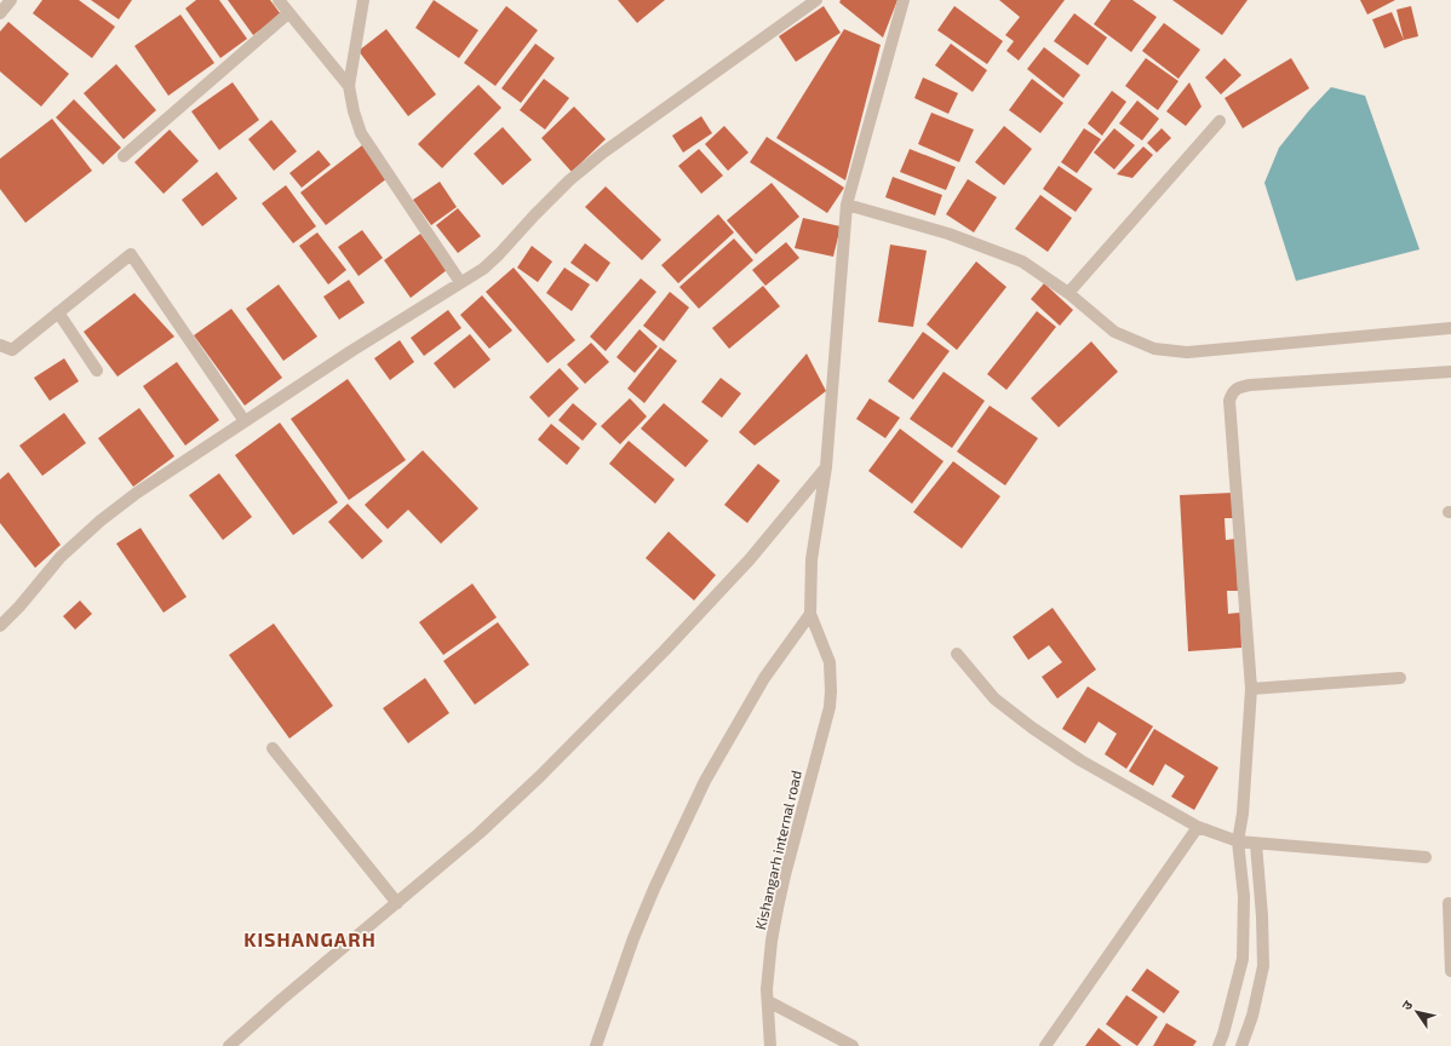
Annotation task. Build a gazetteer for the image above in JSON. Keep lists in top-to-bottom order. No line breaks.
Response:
{"streets":{"street":["Kishangarh internal road"]},"districts":["KISHANGARH"],"north":"top left"}
